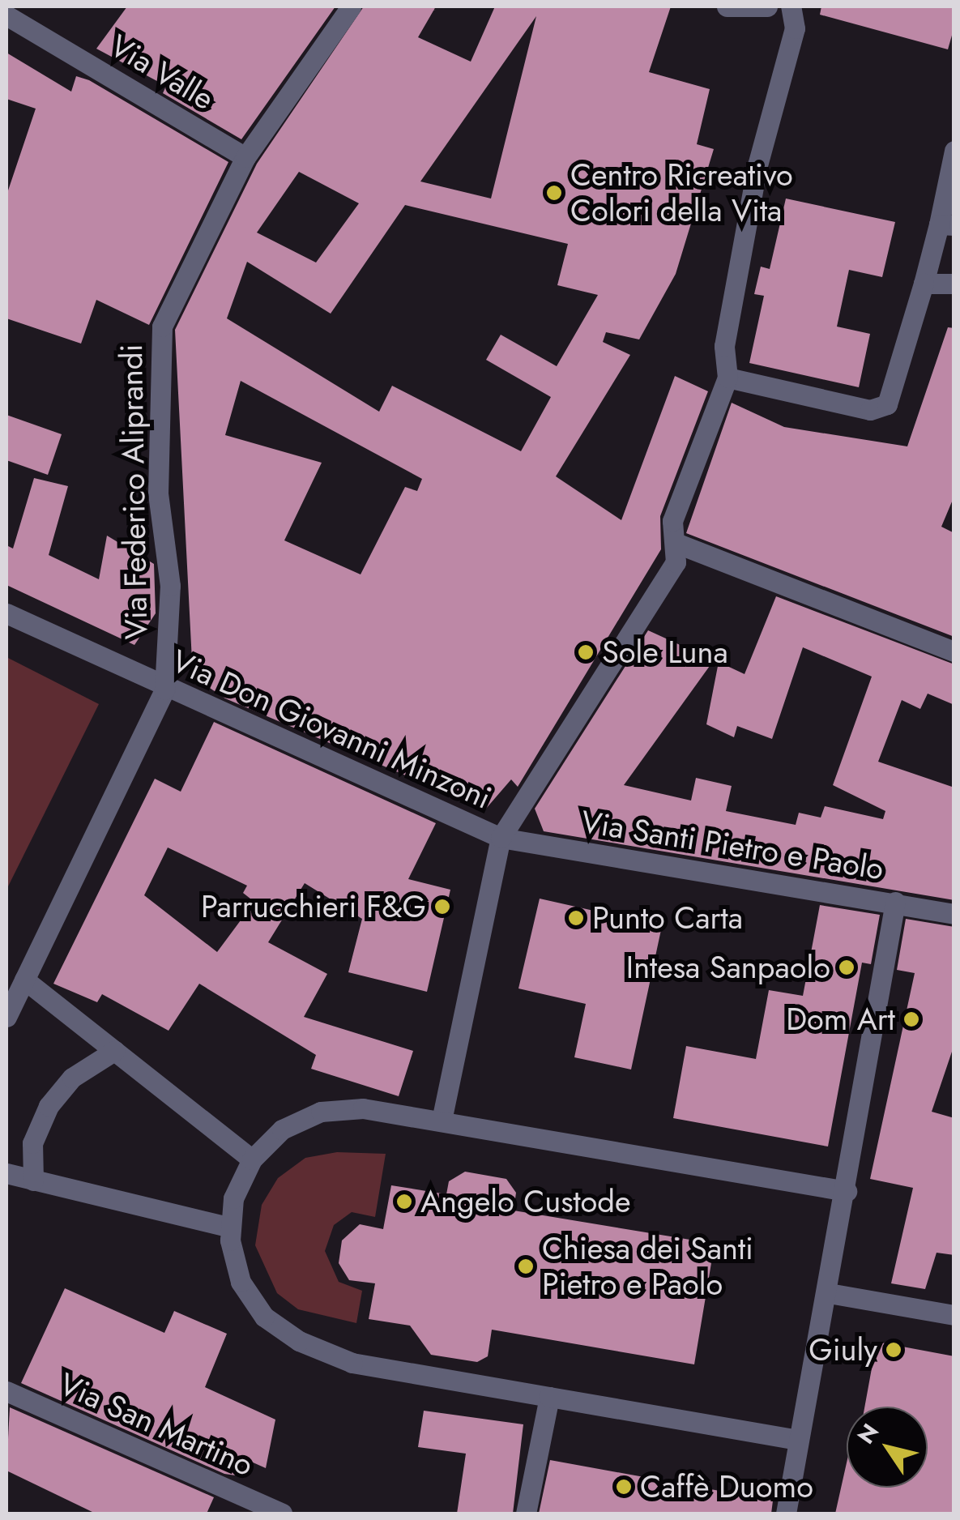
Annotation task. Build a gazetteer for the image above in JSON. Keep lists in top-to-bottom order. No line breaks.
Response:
{"streets":{"street":["Via Valle","Via Federico Aliprandi","Via Don Giovanni Minzoni","Via Santi Pietro e Paolo","Via San Martino"]},"crossings":[["Via Valle","Via Federico Aliprandi"],["Via Federico Aliprandi","Via Don Giovanni Minzoni"],["Via Don Giovanni Minzoni","Via Santi Pietro e Paolo"]],"places":["Centro Ricreativo Colori della Vita","Sole Luna","Parrucchieri F&G","Punto Carta","Intesa Sanpaolo","Dom Art","Angelo Custode","Chiesa dei Santi Pietro e Paolo","Giuly","Caffè Duomo"],"north":"top left"}
